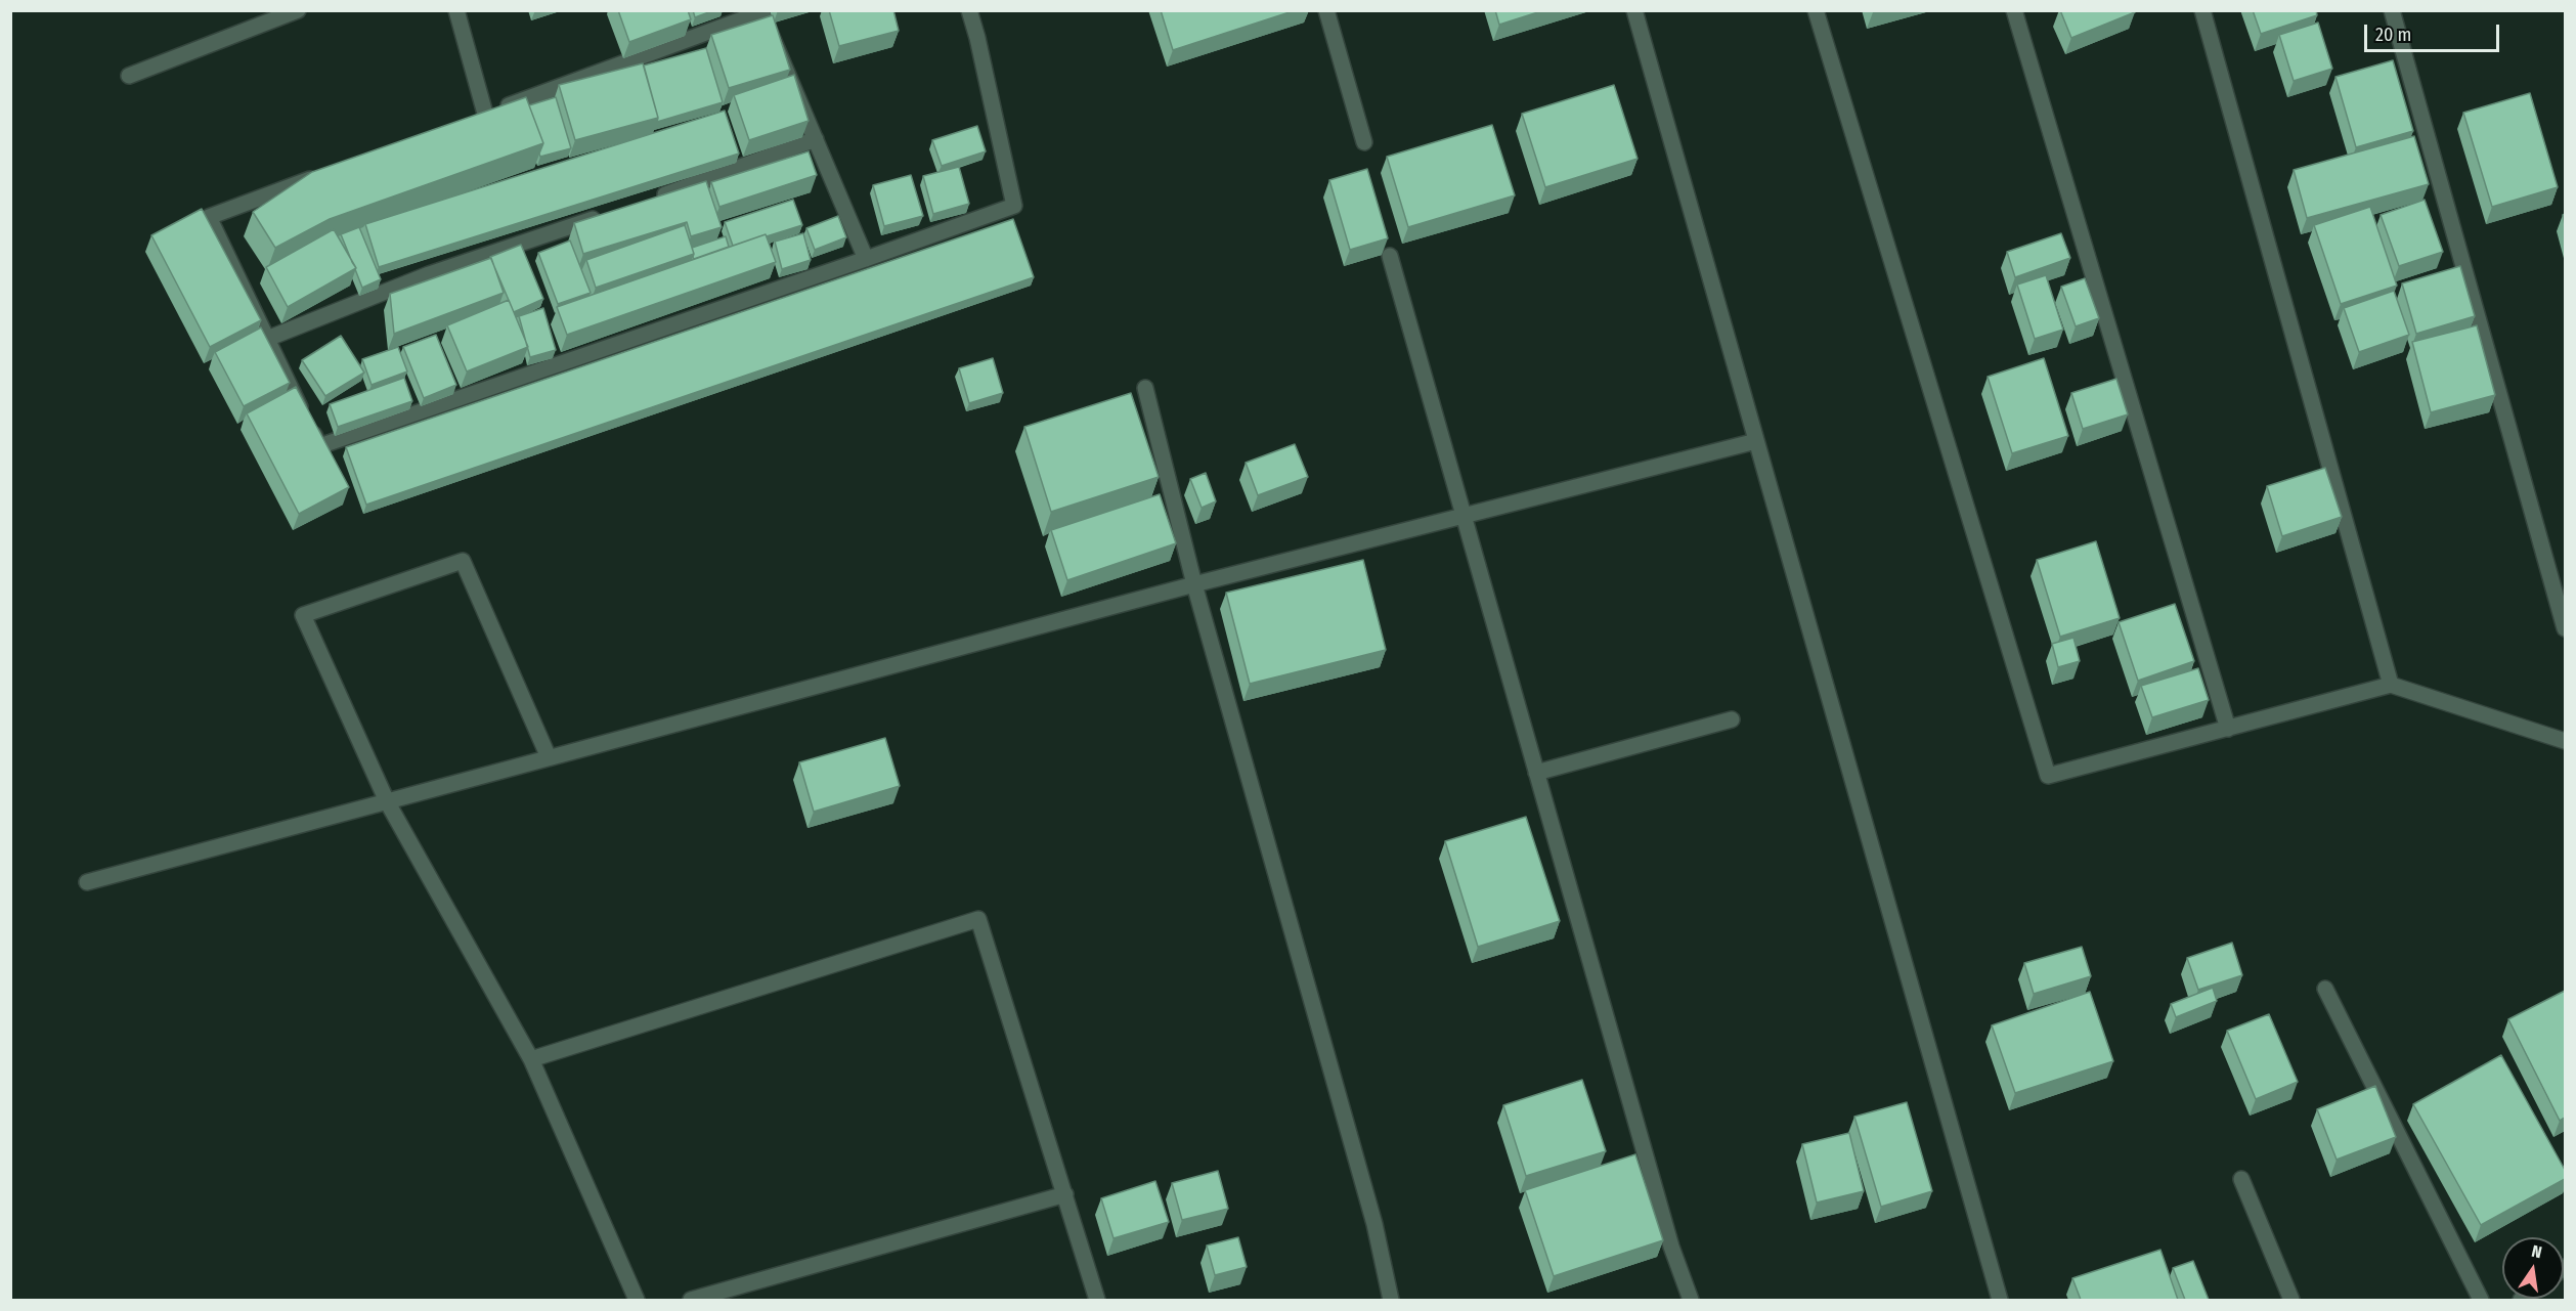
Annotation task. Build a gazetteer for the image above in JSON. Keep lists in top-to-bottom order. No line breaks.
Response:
{"scale_bar":"20 m","north":"top"}
